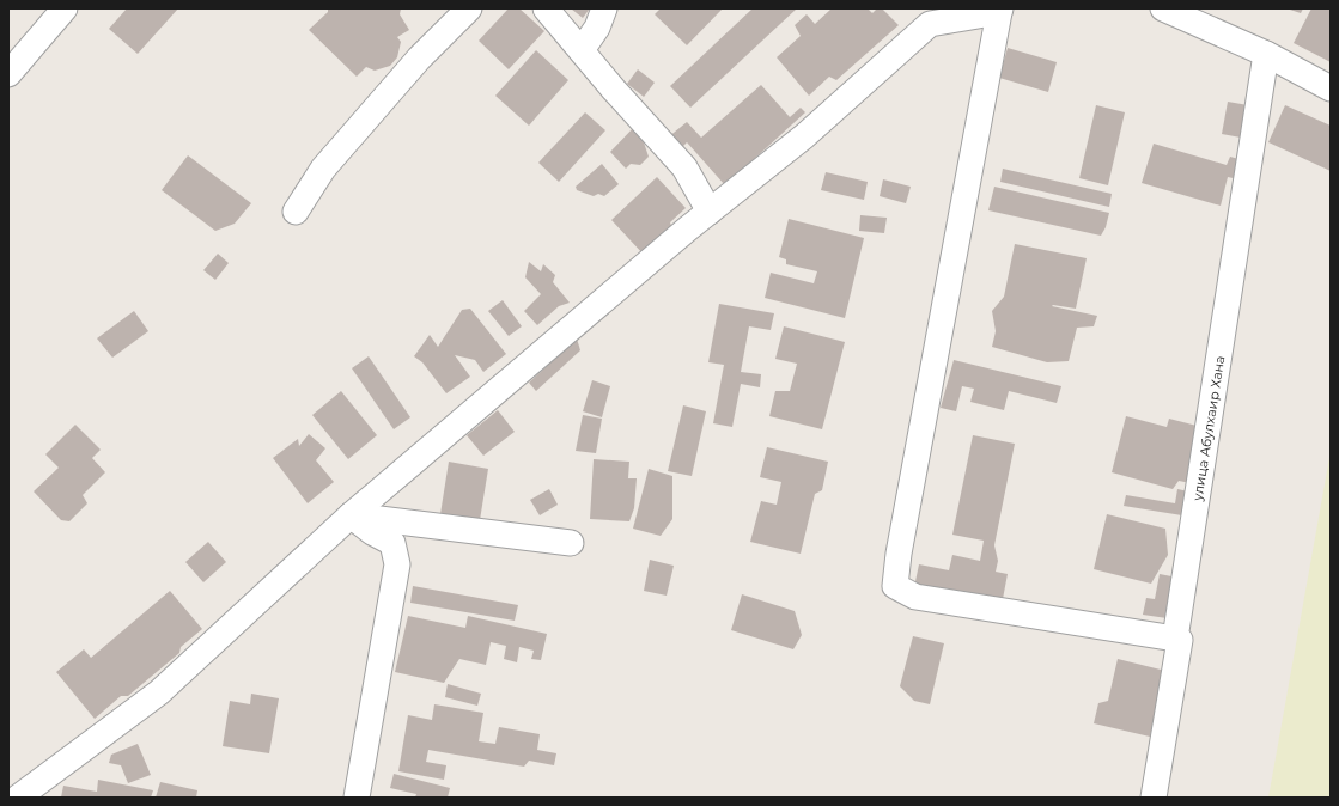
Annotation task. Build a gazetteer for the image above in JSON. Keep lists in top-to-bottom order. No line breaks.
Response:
{"streets":{"street":["улица Абулхаир Хана"]}}
